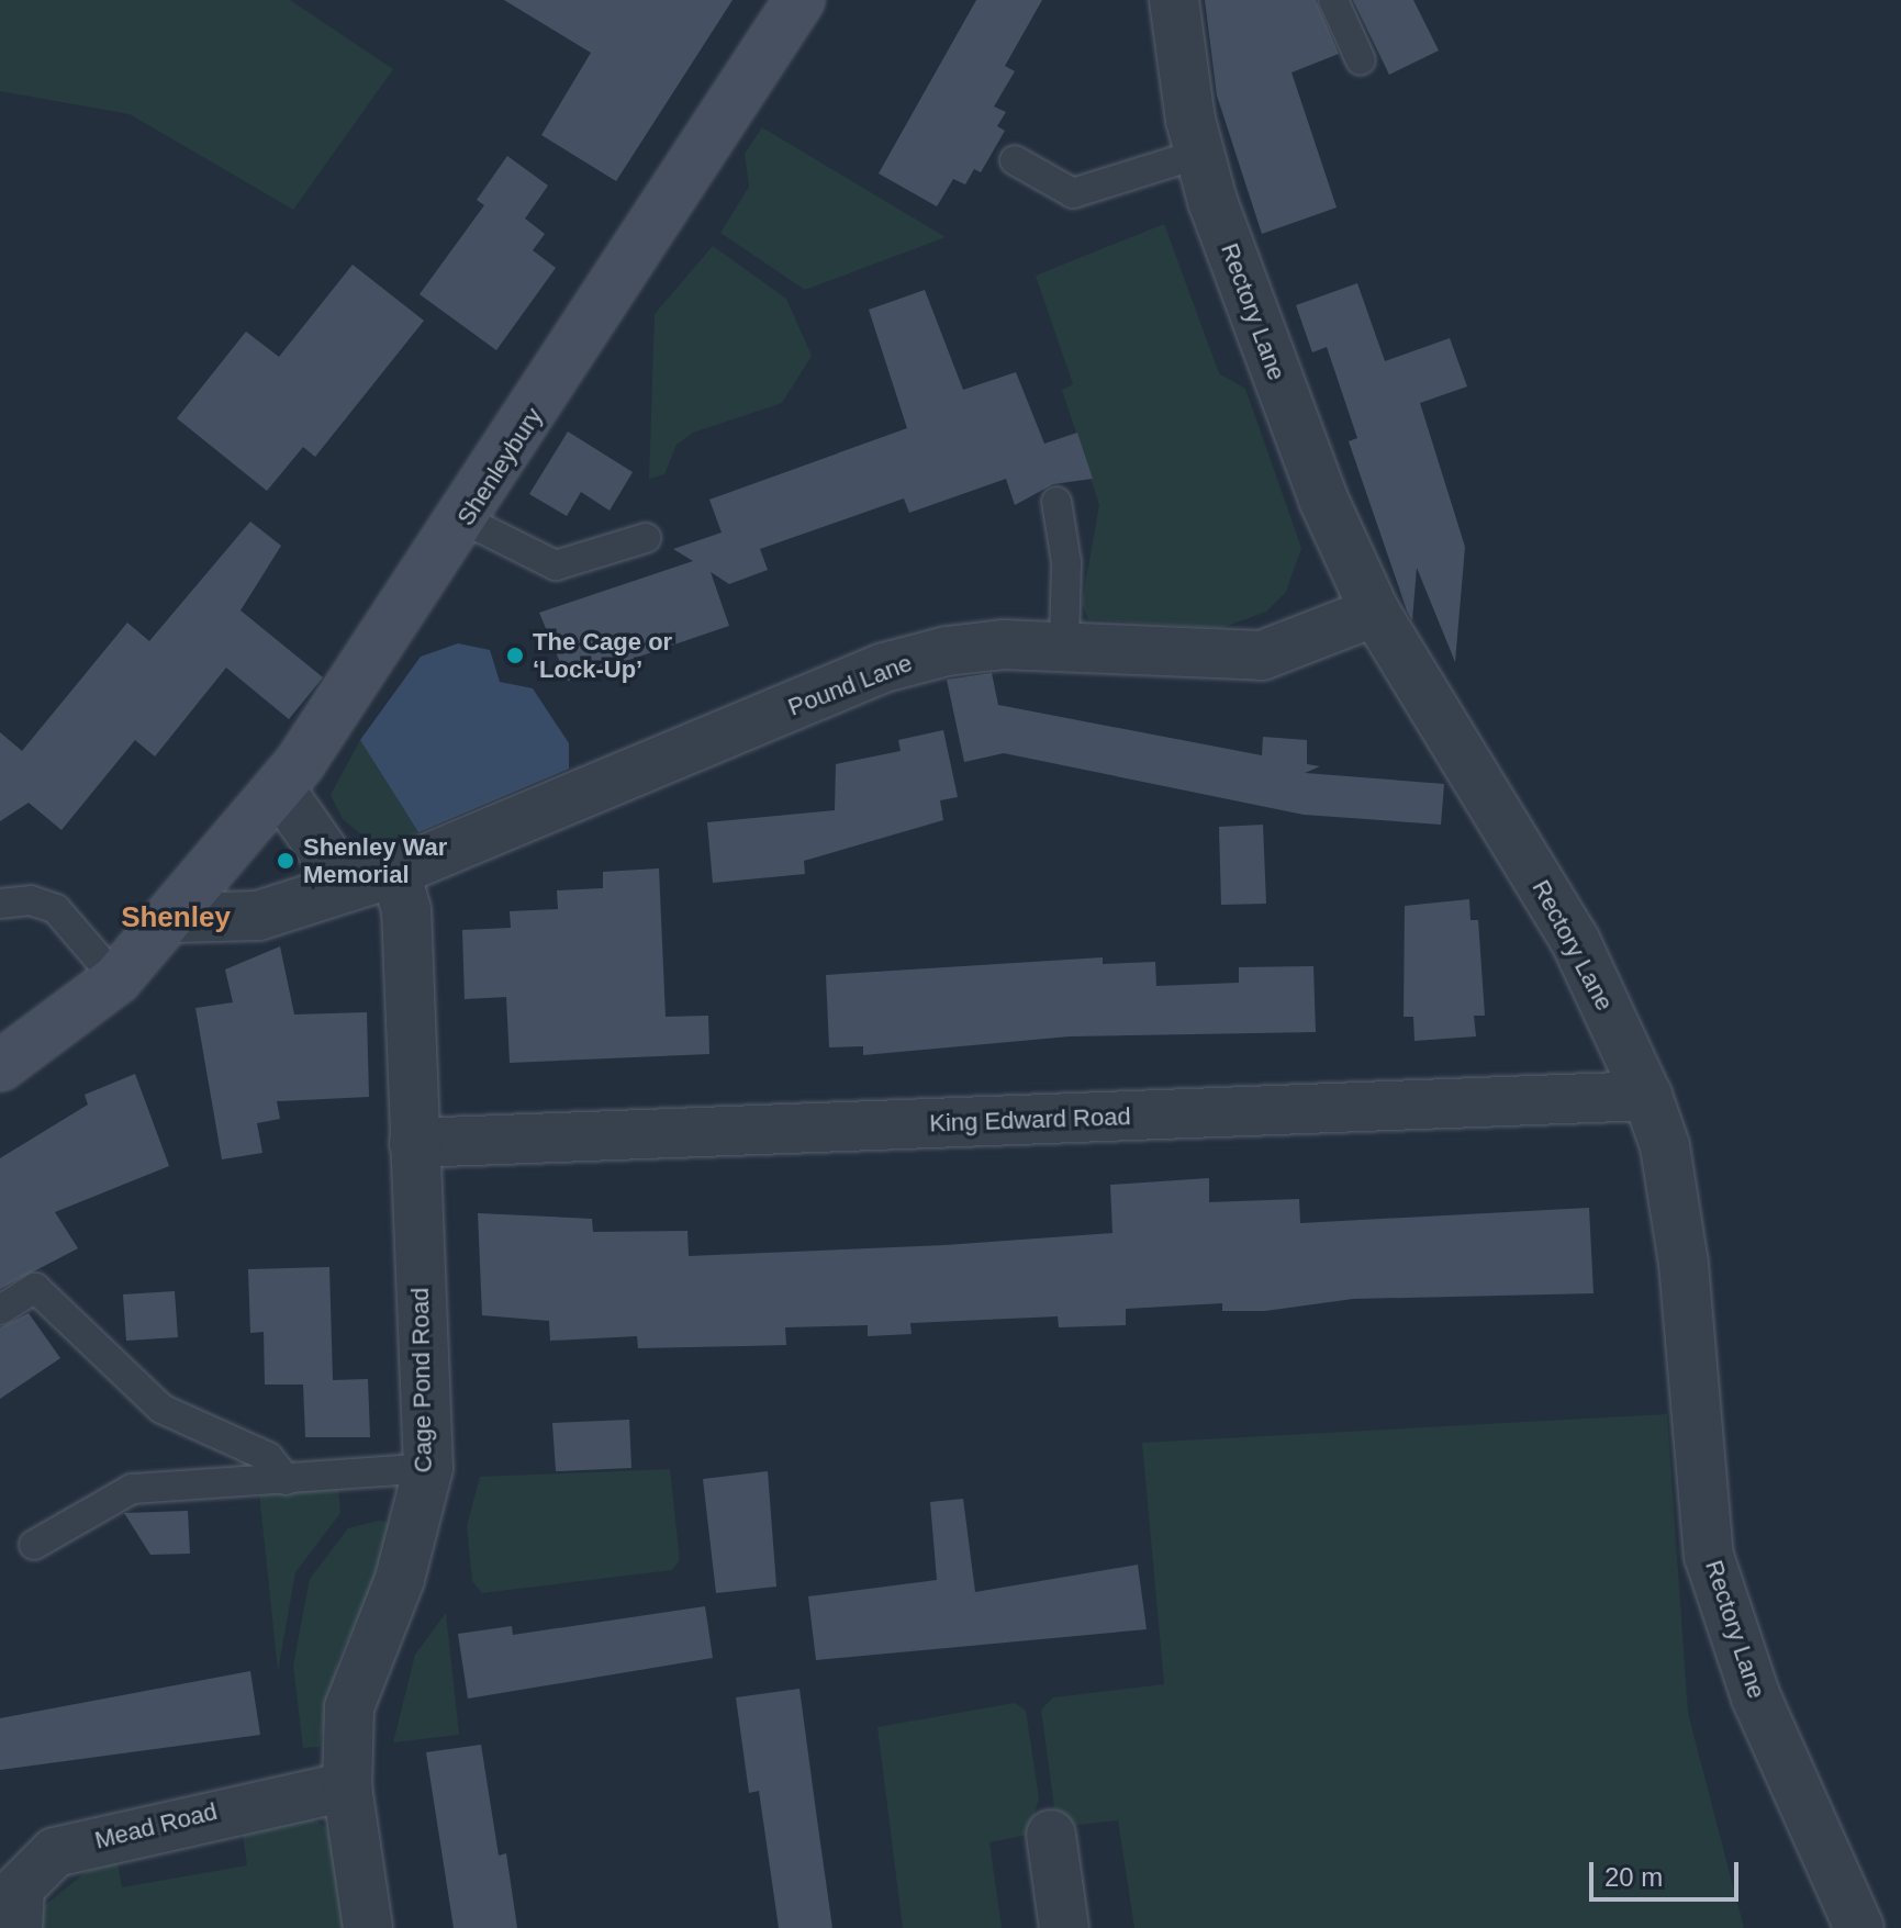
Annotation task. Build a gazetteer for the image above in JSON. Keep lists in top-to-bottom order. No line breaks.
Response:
{"streets":{"main road":["Shenleybury"],"street":["Rectory Lane","Pound Lane","King Edward Road","Cage Pond Road","Mead Road"]},"crossings":[["Rectory Lane","Pound Lane"],["Rectory Lane","King Edward Road"],["Shenleybury","Pound Lane"],["Pound Lane","Cage Pond Road"],["King Edward Road","Cage Pond Road"],["Cage Pond Road","Mead Road"]],"districts":["Shenley"],"places":["The Cage or ‘Lock-Up’","Shenley War Memorial"],"scale_bar":"20 m"}
